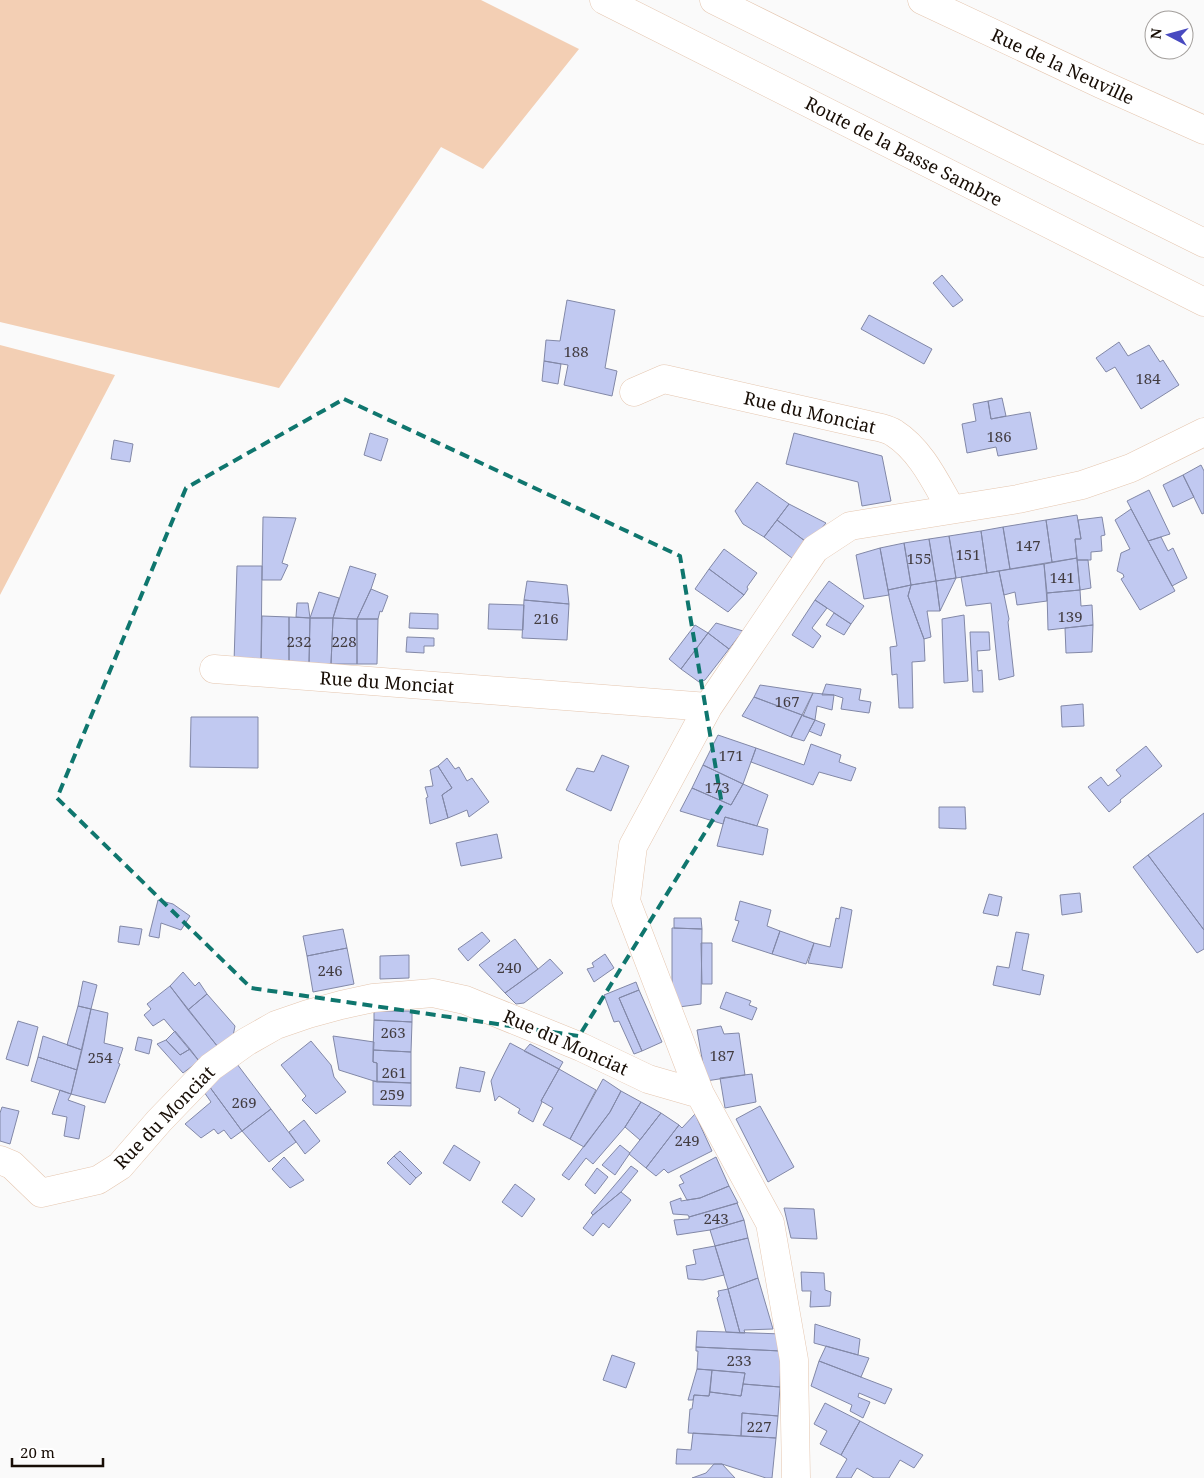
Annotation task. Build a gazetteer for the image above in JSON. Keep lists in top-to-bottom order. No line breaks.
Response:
{"streets":{"main road":["Rue de la Neuville","Route de la Basse Sambre","Rue du Monciat"]},"house_numbers":["188","184","186","147","151","155","141","139","216","232","228","167","171","173","240","246","263","187","254","261","259","269","249","243","233","227"],"scale_bar":"20 m","north":"left"}
